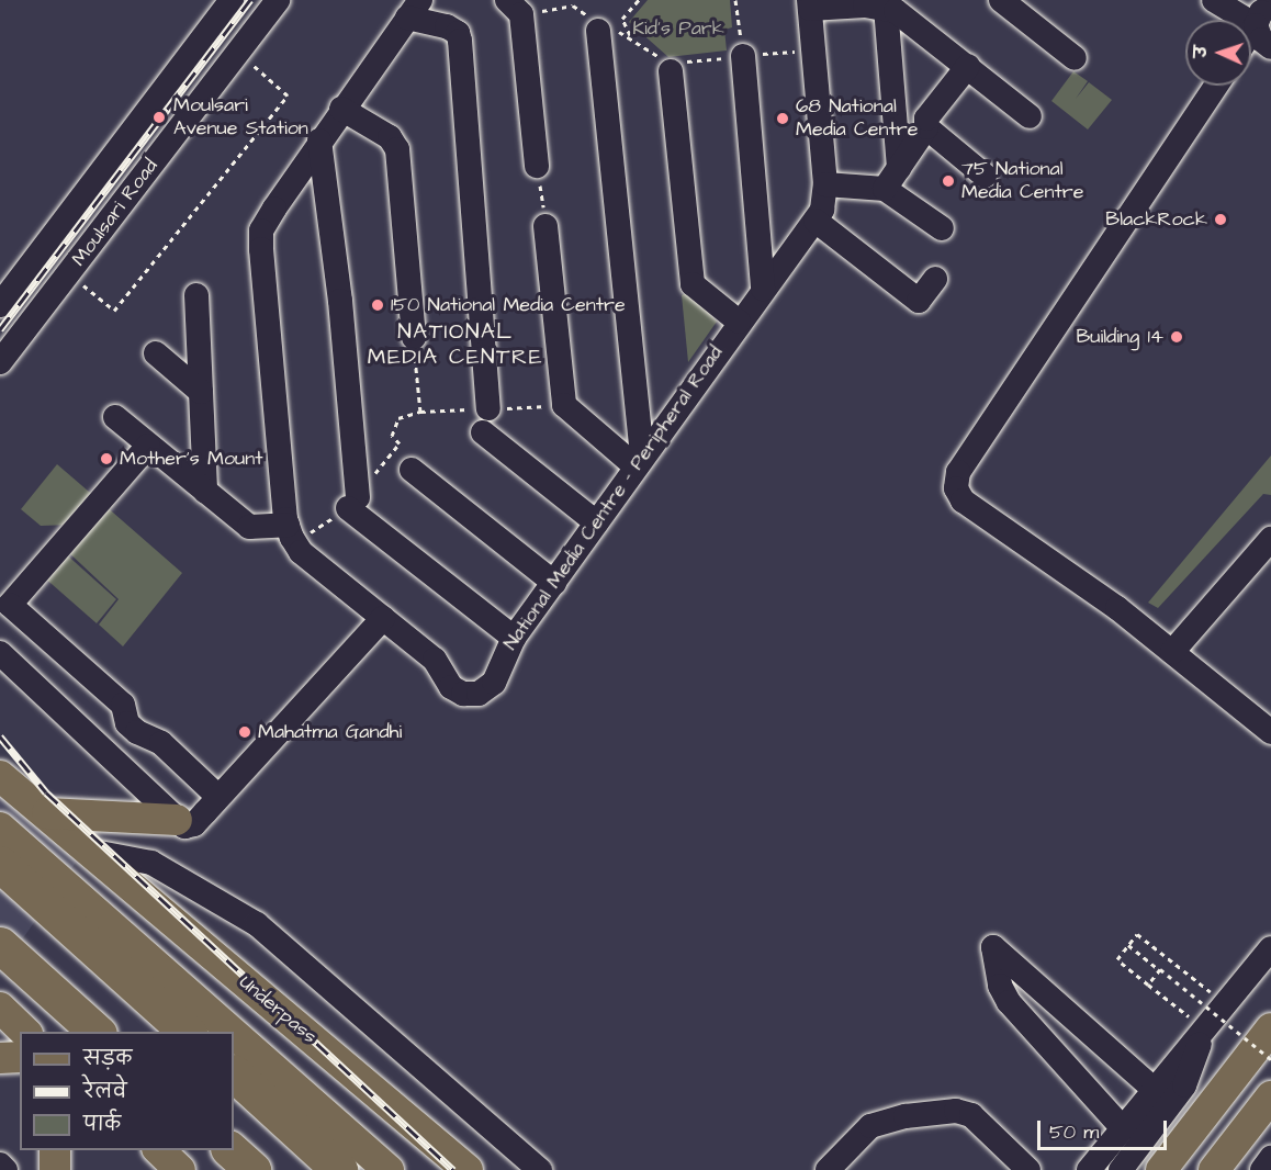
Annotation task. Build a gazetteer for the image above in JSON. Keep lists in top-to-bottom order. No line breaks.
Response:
{"streets":{"main road":["Underpass"],"street":["Moulsari Road","National Media Centre - Peripheral Road"]},"districts":["NATIONAL MEDIA CENTRE"],"parks":["Kid's Park"],"places":["Moulsari Avenue Station","68 National Media Centre","75 National Media Centre","BlackRock","150 National Media Centre","Building 14","Mother's Mount","Mahatma Gandhi"],"legend":["सड़क","रेलवे","पार्क"],"scale_bar":"50 m","north":"left"}
